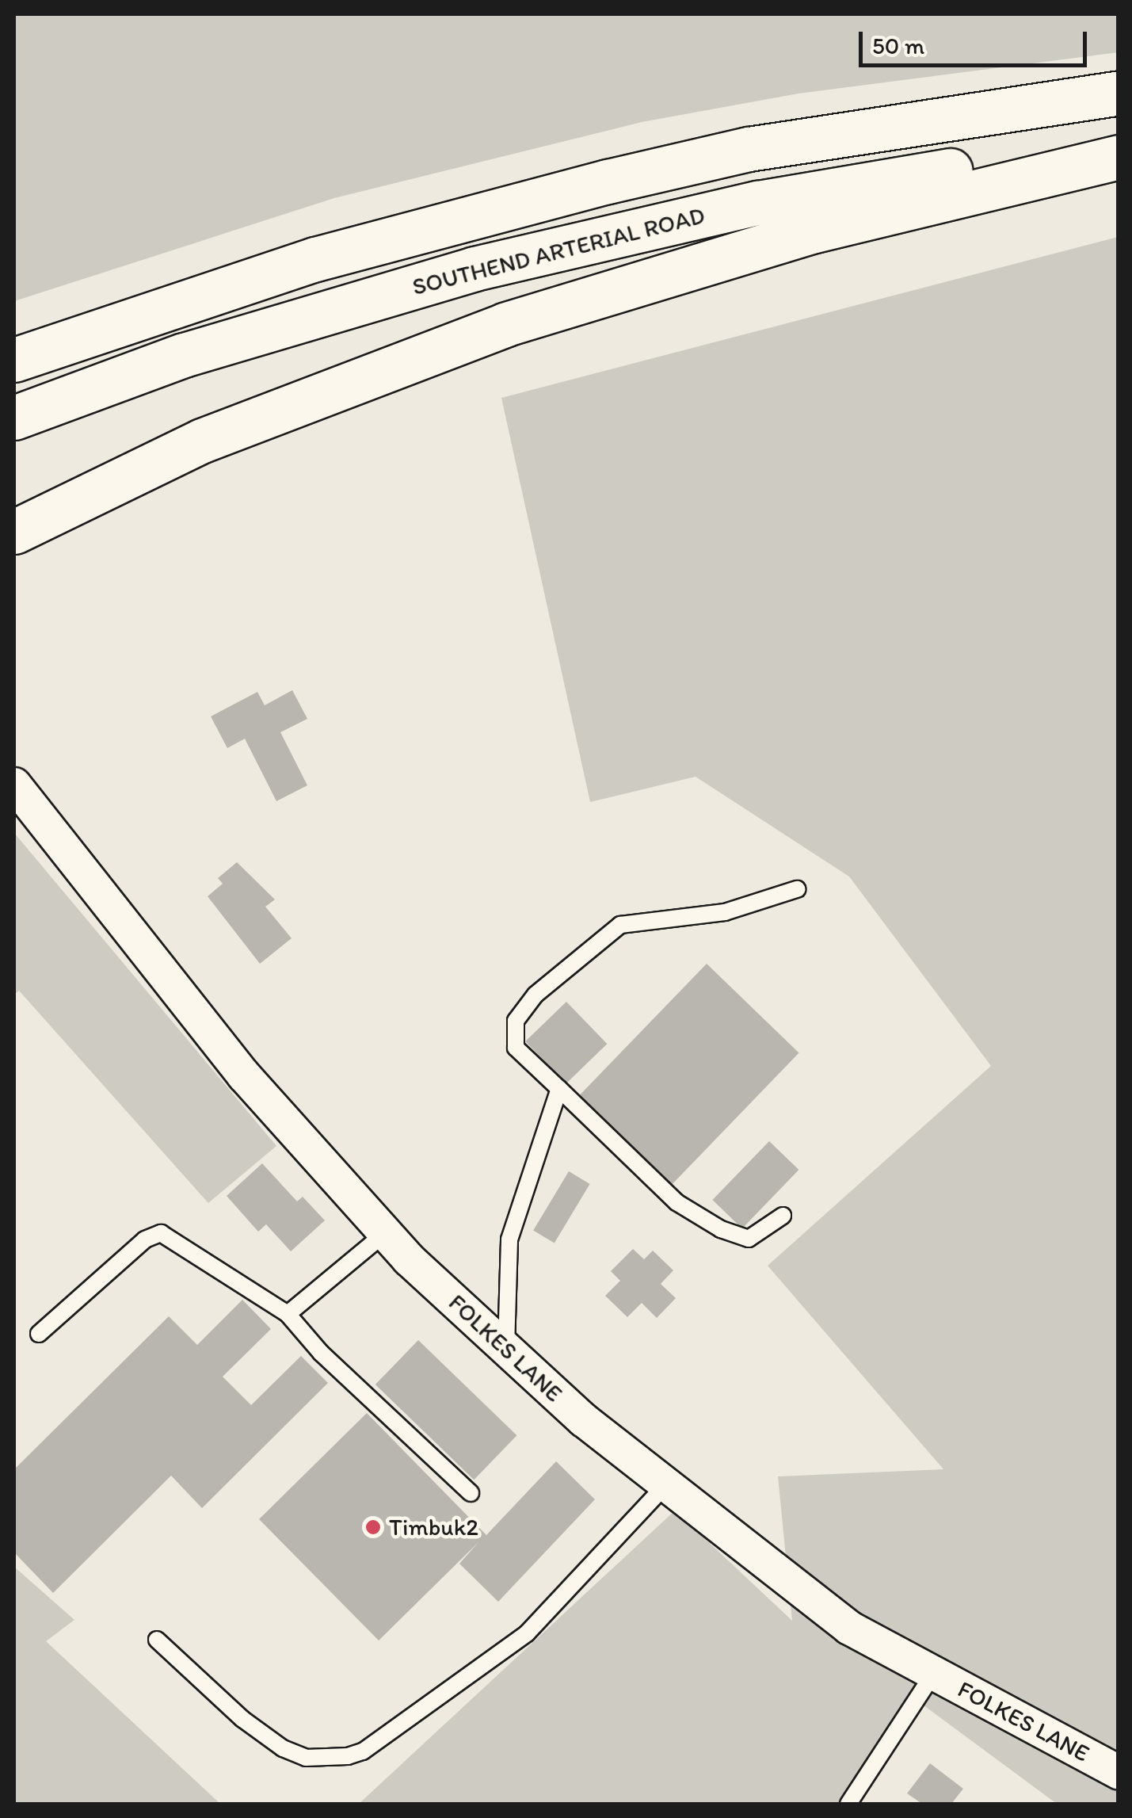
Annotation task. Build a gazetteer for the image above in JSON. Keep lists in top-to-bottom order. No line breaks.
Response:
{"streets":{"highway":["SOUTHEND ARTERIAL ROAD"],"street":["FOLKES LANE"]},"places":["Timbuk2"],"scale_bar":"50 m"}
